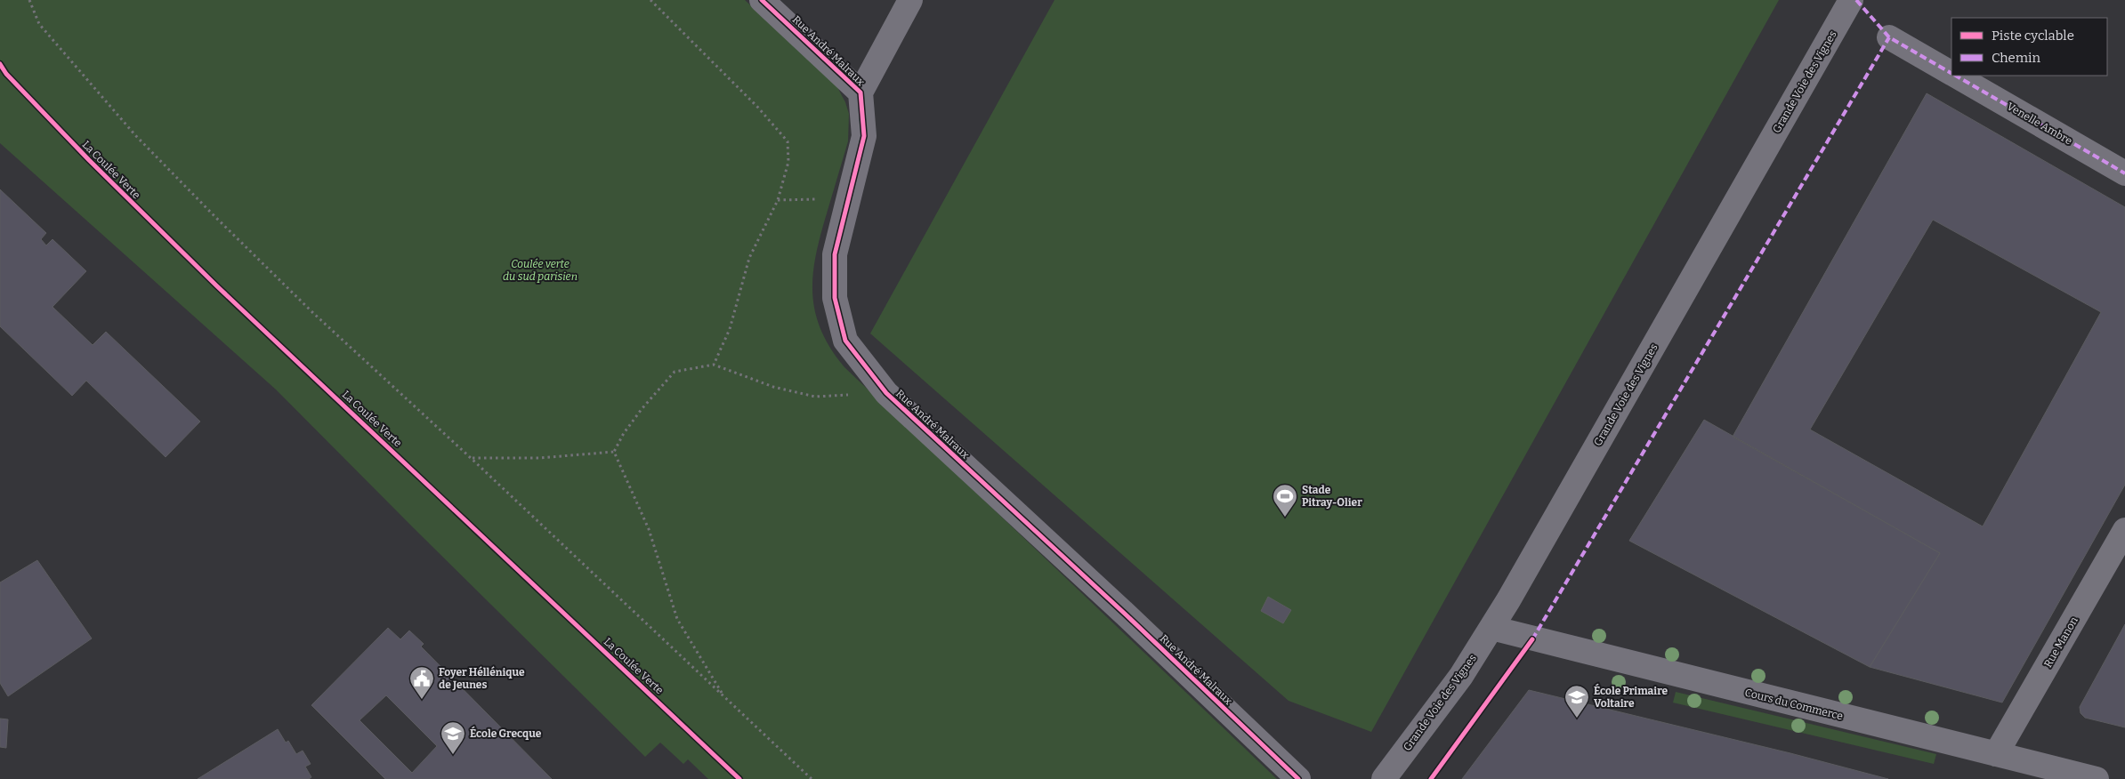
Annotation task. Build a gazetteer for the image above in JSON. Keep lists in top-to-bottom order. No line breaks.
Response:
{"streets":{"street":["Rue André Malraux","Grande Voie des Vignes","Venelle Ambre","Rue Manon","Cours du Commerce"],"cycle path":["La Coulée Verte"]},"crossings":[["Grande Voie des Vignes","Cours du Commerce"],["Rue Manon","Cours du Commerce"]],"parks":["Coulée verte du sud parisien"],"places":{"sports":["Stade Pitray-Olier"],"public building":["Foyer Héllénique de Jeunes"],"school or university":["École Primaire Voltaire","École Grecque"]},"legend":["Piste cyclable","Chemin"]}
